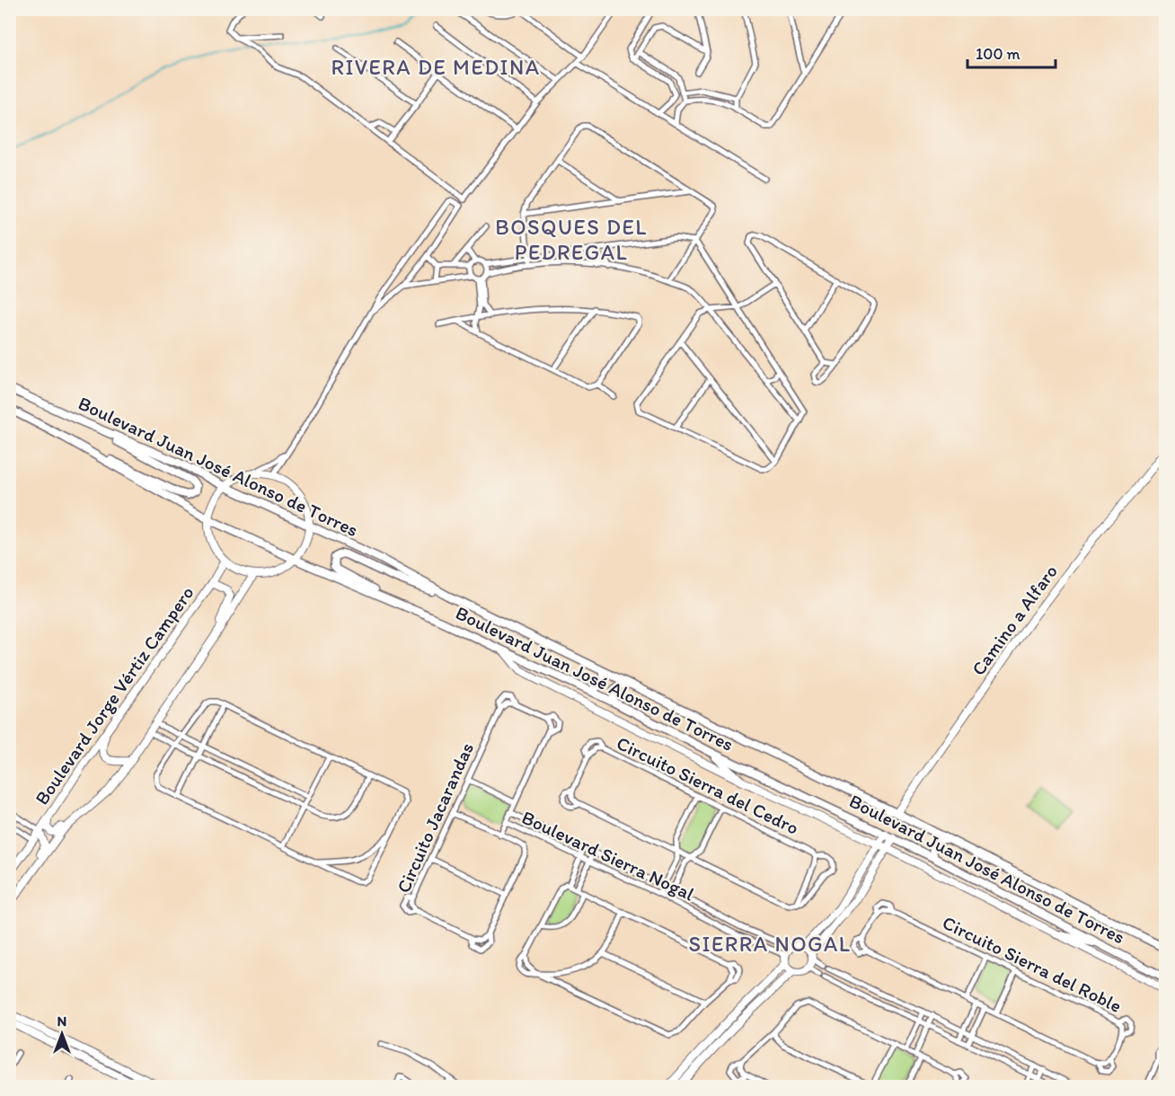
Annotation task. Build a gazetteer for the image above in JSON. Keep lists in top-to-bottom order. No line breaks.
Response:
{"streets":{"main road":["Boulevard Juan José Alonso de Torres"],"street":["Camino a Alfaro","Boulevard Jorge Vértiz Campero","Circuito Sierra del Cedro","Circuito Jacarandas","Boulevard Sierra Nogal","Circuito Sierra del Roble"]},"crossings":[["Boulevard Juan José Alonso de Torres","Camino a Alfaro"]],"districts":["RIVERA DE MEDINA","BOSQUES DEL PEDREGAL","SIERRA NOGAL"],"scale_bar":"100 m","north":"top"}
